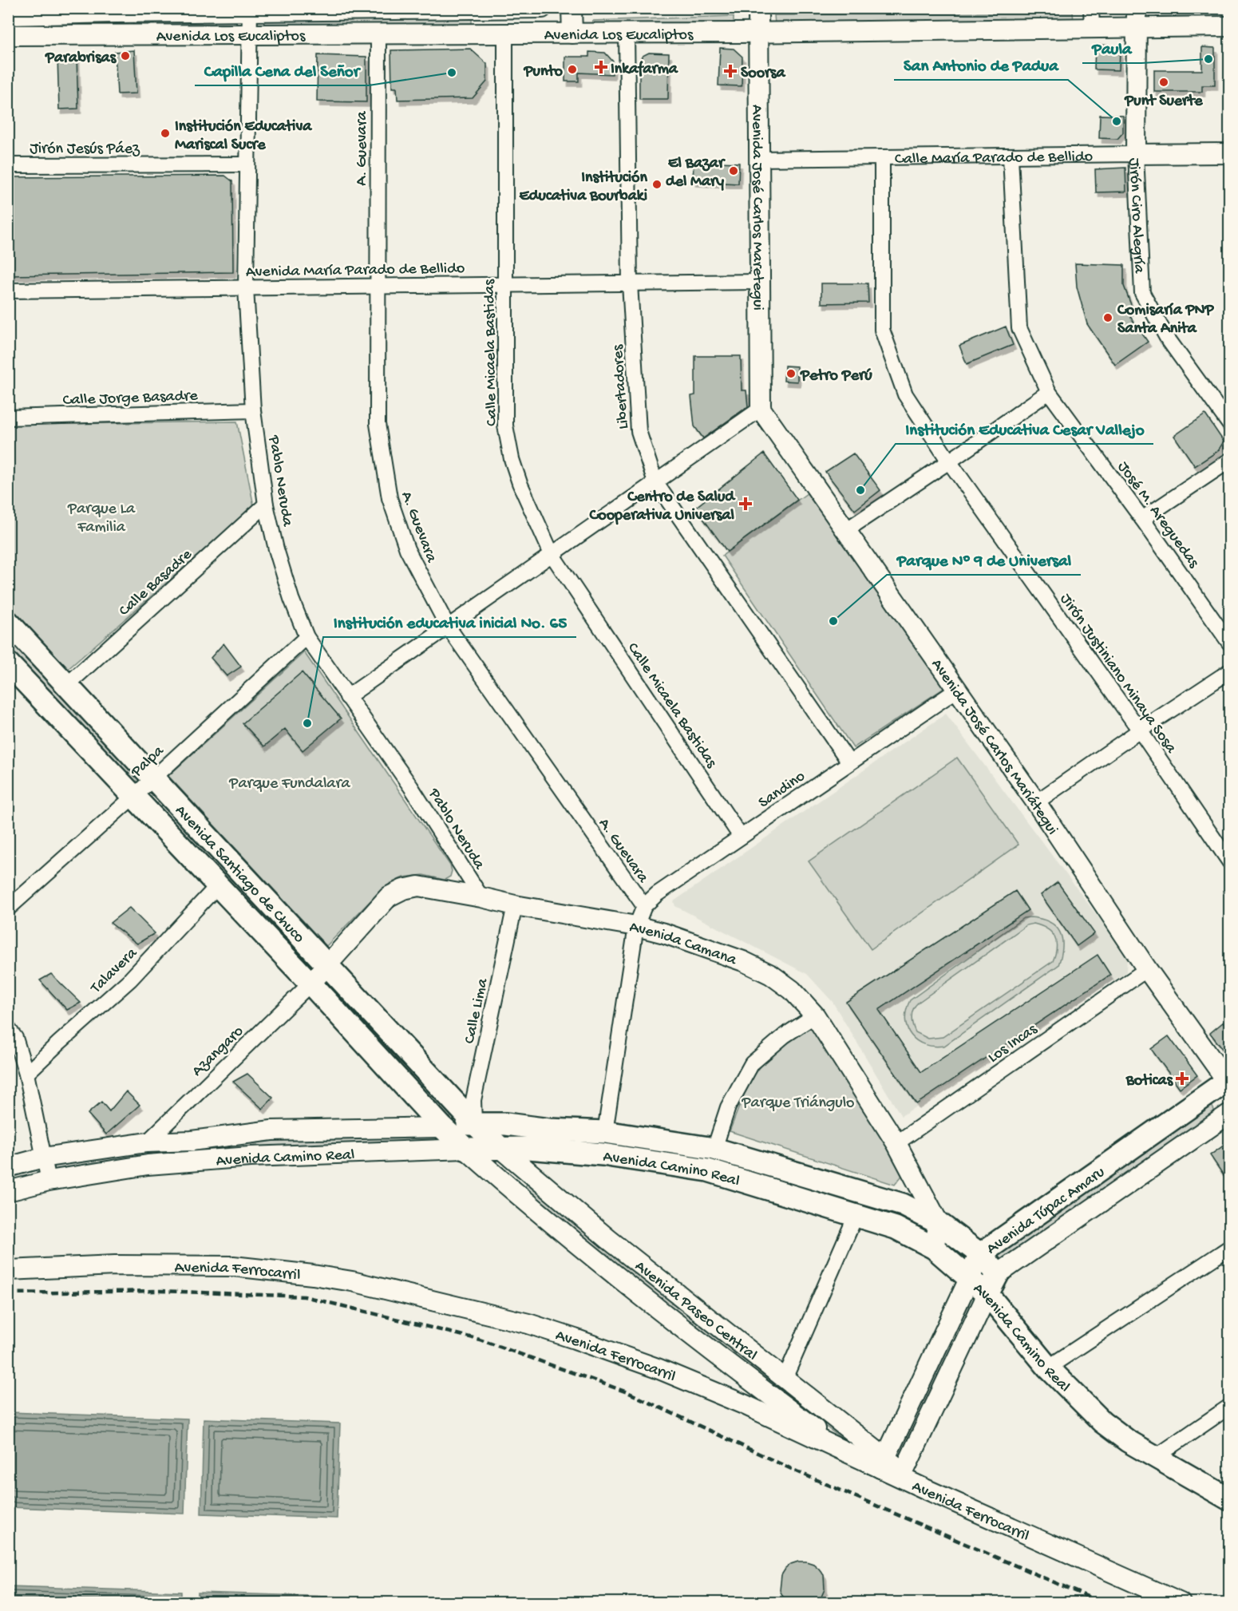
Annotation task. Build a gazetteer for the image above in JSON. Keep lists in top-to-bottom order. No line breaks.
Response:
{"streets":{"main road":["Avenida Santiago de Chuco","Avenida Camino Real","Avenida Túpac Amaru","Avenida Paseo Central"],"street":["Avenida Los Eucaliptos","Jirón Jesús Páez","A. Guevara","Calle María Parado de Bellido","Avenida José Carlos Maretegui","Jirón Ciro Alegría","Avenida María Parado de Bellido","Calle Micaela Bastidas","Libertadores","Calle Jorge Basadre","Pablo Neruda","José M. Areguedas","Calle Basadre","Jirón Justiniano Minaya Sosa","Avenida José Carlos Mariátegui","Palpa","Sandino","Avenida Camana","Talavera","Calle Lima","Los Incas","Azangaro","Avenida Ferrocarril"]},"crossings":[["Avenida Los Eucaliptos","A. Guevara"],["Avenida Los Eucaliptos","Avenida José Carlos Maretegui"],["Avenida Los Eucaliptos","Jirón Ciro Alegría"],["Avenida Los Eucaliptos","Calle Micaela Bastidas"],["Avenida Los Eucaliptos","Libertadores"],["Avenida Los Eucaliptos","Pablo Neruda"],["Jirón Jesús Páez","Pablo Neruda"],["A. Guevara","Avenida María Parado de Bellido"],["A. Guevara","Sandino"],["Calle María Parado de Bellido","Avenida José Carlos Maretegui"],["Calle María Parado de Bellido","Jirón Ciro Alegría"],["Calle María Parado de Bellido","José M. Areguedas"],["Calle María Parado de Bellido","Jirón Justiniano Minaya Sosa"],["Avenida José Carlos Maretegui","Avenida María Parado de Bellido"],["Avenida José Carlos Maretegui","Avenida José Carlos Mariátegui"],["Avenida María Parado de Bellido","Calle Micaela Bastidas"],["Avenida María Parado de Bellido","Libertadores"],["Avenida María Parado de Bellido","Pablo Neruda"],["Calle Micaela Bastidas","Sandino"],["Libertadores","Sandino"],["Calle Jorge Basadre","Pablo Neruda"],["Pablo Neruda","Calle Basadre"],["Pablo Neruda","Palpa"],["Pablo Neruda","Avenida Camana"],["Calle Basadre","Avenida Santiago de Chuco"],["Avenida José Carlos Mariátegui","Sandino"],["Avenida José Carlos Mariátegui","Los Incas"],["Avenida José Carlos Mariátegui","Avenida Túpac Amaru"],["Palpa","Avenida Santiago de Chuco"],["Sandino","Avenida Camana"],["Sandino","Avenida Camino Real"],["Avenida Santiago de Chuco","Avenida Camana"],["Avenida Santiago de Chuco","Talavera"],["Avenida Santiago de Chuco","Calle Lima"],["Avenida Santiago de Chuco","Azangaro"],["Avenida Santiago de Chuco","Avenida Camino Real"],["Avenida Santiago de Chuco","Avenida Paseo Central"],["Avenida Camana","Calle Lima"],["Avenida Camana","Los Incas"],["Avenida Camana","Azangaro"],["Avenida Camana","Avenida Camino Real"],["Calle Lima","Avenida Camino Real"],["Calle Lima","Avenida Paseo Central"],["Azangaro","Avenida Camino Real"],["Avenida Camino Real","Avenida Túpac Amaru"],["Avenida Camino Real","Avenida Paseo Central"],["Avenida Túpac Amaru","Avenida Ferrocarril"],["Avenida Túpac Amaru","Avenida Paseo Central"],["Avenida Ferrocarril","Avenida Paseo Central"]],"parks":["Parque La Familia","Parque Fundalara","Parque Triángulo"],"places":{"other":["Parabrisas","Paula","Punto","Capilla Cena del Señor","Punt Suerte","San Antonio de Padua","Institución Educativa Mariscal Sucre","El Bazar del Mary","Institución Educativa Bourbaki","Comisaría PNP Santa Anita","Petro Perú","Institución Educativa Cesar Vallejo","Parque Nº 9 de Universal","Institución educativa inicial No. 65"],"health":["Inkafarma","Soorsa","Centro de Salud Cooperativa Universal","Boticas"]}}
